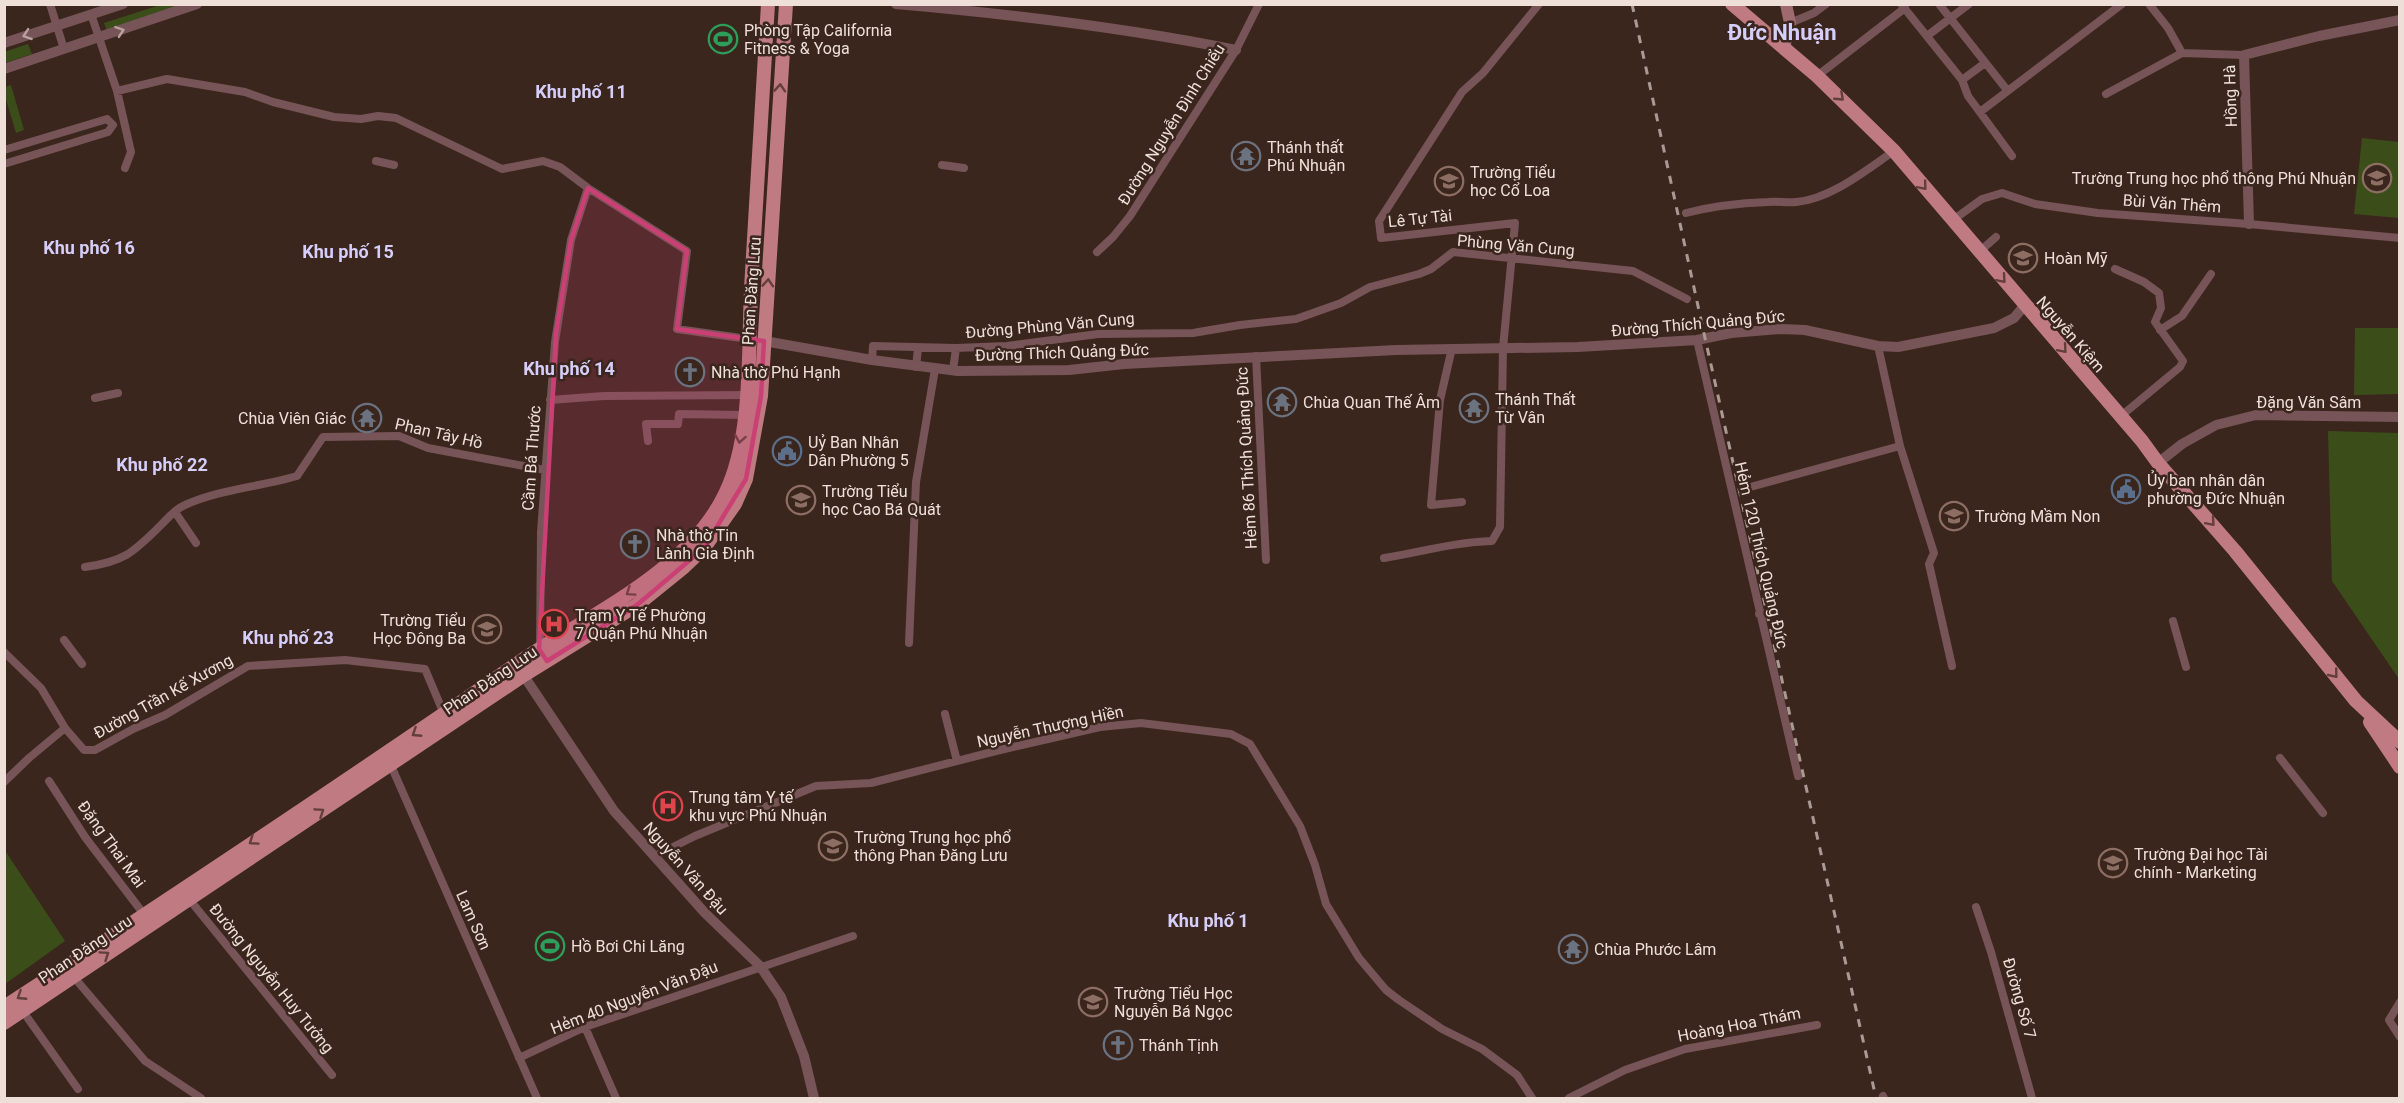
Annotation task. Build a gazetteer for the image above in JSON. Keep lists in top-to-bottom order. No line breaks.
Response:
{"streets":{"main road":["Phan Đăng Lưu","Nguyễn Kiệm"],"street":["Hồng Hà","Đường Nguyễn Đình Chiểu","Bùi Văn Thêm","Lê Tự Tài","Phùng Văn Cung","Đường Thích Quảng Đức","Đường Phùng Văn Cung","Đặng Văn Sâm","Phan Tây Hồ","Cầm Bá Thước","Hẻm 86 Thích Quảng Đức","Hẻm 120 Thích Quảng Đức","Đường Trần Kế Xương","Nguyễn Thượng Hiền","Đặng Thai Mai","Nguyễn Văn Đậu","Lam Sơn","Đường Nguyễn Huy Tưởng","Hẻm 40 Nguyễn Văn Đậu","Đường Số 7","Hoàng Hoa Thám"]},"crossings":[["Hồng Hà","Bùi Văn Thêm"],["Bùi Văn Thêm","Nguyễn Kiệm"],["Lê Tự Tài","Phùng Văn Cung"],["Lê Tự Tài","Đường Thích Quảng Đức"],["Phùng Văn Cung","Đường Phùng Văn Cung"],["Phan Đăng Lưu","Đường Thích Quảng Đức"],["Phan Đăng Lưu","Cầm Bá Thước"],["Phan Đăng Lưu","Đường Trần Kế Xương"],["Phan Đăng Lưu","Đặng Thai Mai"],["Phan Đăng Lưu","Nguyễn Văn Đậu"],["Phan Đăng Lưu","Lam Sơn"],["Phan Đăng Lưu","Đường Nguyễn Huy Tưởng"],["Đường Thích Quảng Đức","Đường Phùng Văn Cung"],["Đường Thích Quảng Đức","Nguyễn Kiệm"],["Đường Thích Quảng Đức","Hẻm 86 Thích Quảng Đức"],["Đường Thích Quảng Đức","Hẻm 120 Thích Quảng Đức"],["Nguyễn Kiệm","Đặng Văn Sâm"],["Phan Tây Hồ","Cầm Bá Thước"],["Nguyễn Thượng Hiền","Nguyễn Văn Đậu"],["Nguyễn Văn Đậu","Hẻm 40 Nguyễn Văn Đậu"],["Lam Sơn","Hẻm 40 Nguyễn Văn Đậu"]],"one_way":["Nguyễn Kiệm"],"districts":["Đức Nhuận","Khu phố 11","Khu phố 16","Khu phố 15","Khu phố 14","Khu phố 22","Khu phố 23","Khu phố 1"],"places":{"sports":["Phòng Tập California Fitness & Yoga","Hồ Bơi Chi Lăng"],"temple":["Thánh thất Phú Nhuận","Chùa Quan Thế Âm","Thánh Thất Từ Vân","Chùa Viên Giác","Chùa Phước Lâm"],"school or university":["Trường Trung học phổ thông Phú Nhuận","Trường Tiểu học Cổ Loa","Hoàn Mỹ","Trường Tiểu học Cao Bá Quát","Trường Mầm Non","Trường Tiểu Học Đông Ba","Trường Trung học phổ thông Phan Đăng Lưu","Trường Đại học Tài chính - Marketing","Trường Tiểu Học Nguyễn Bá Ngọc"],"church":["Nhà thờ Phú Hạnh","Nhà thờ Tin Lành Gia Định","Thánh Tịnh"],"public building":["Uỷ Ban Nhân Dân Phường 5","Ủy ban nhân dân phường Đức Nhuận"],"hospital":["Trạm Y Tế Phường 7 Quận Phú Nhuận","Trung tâm Y tế khu vực Phú Nhuận"]}}
